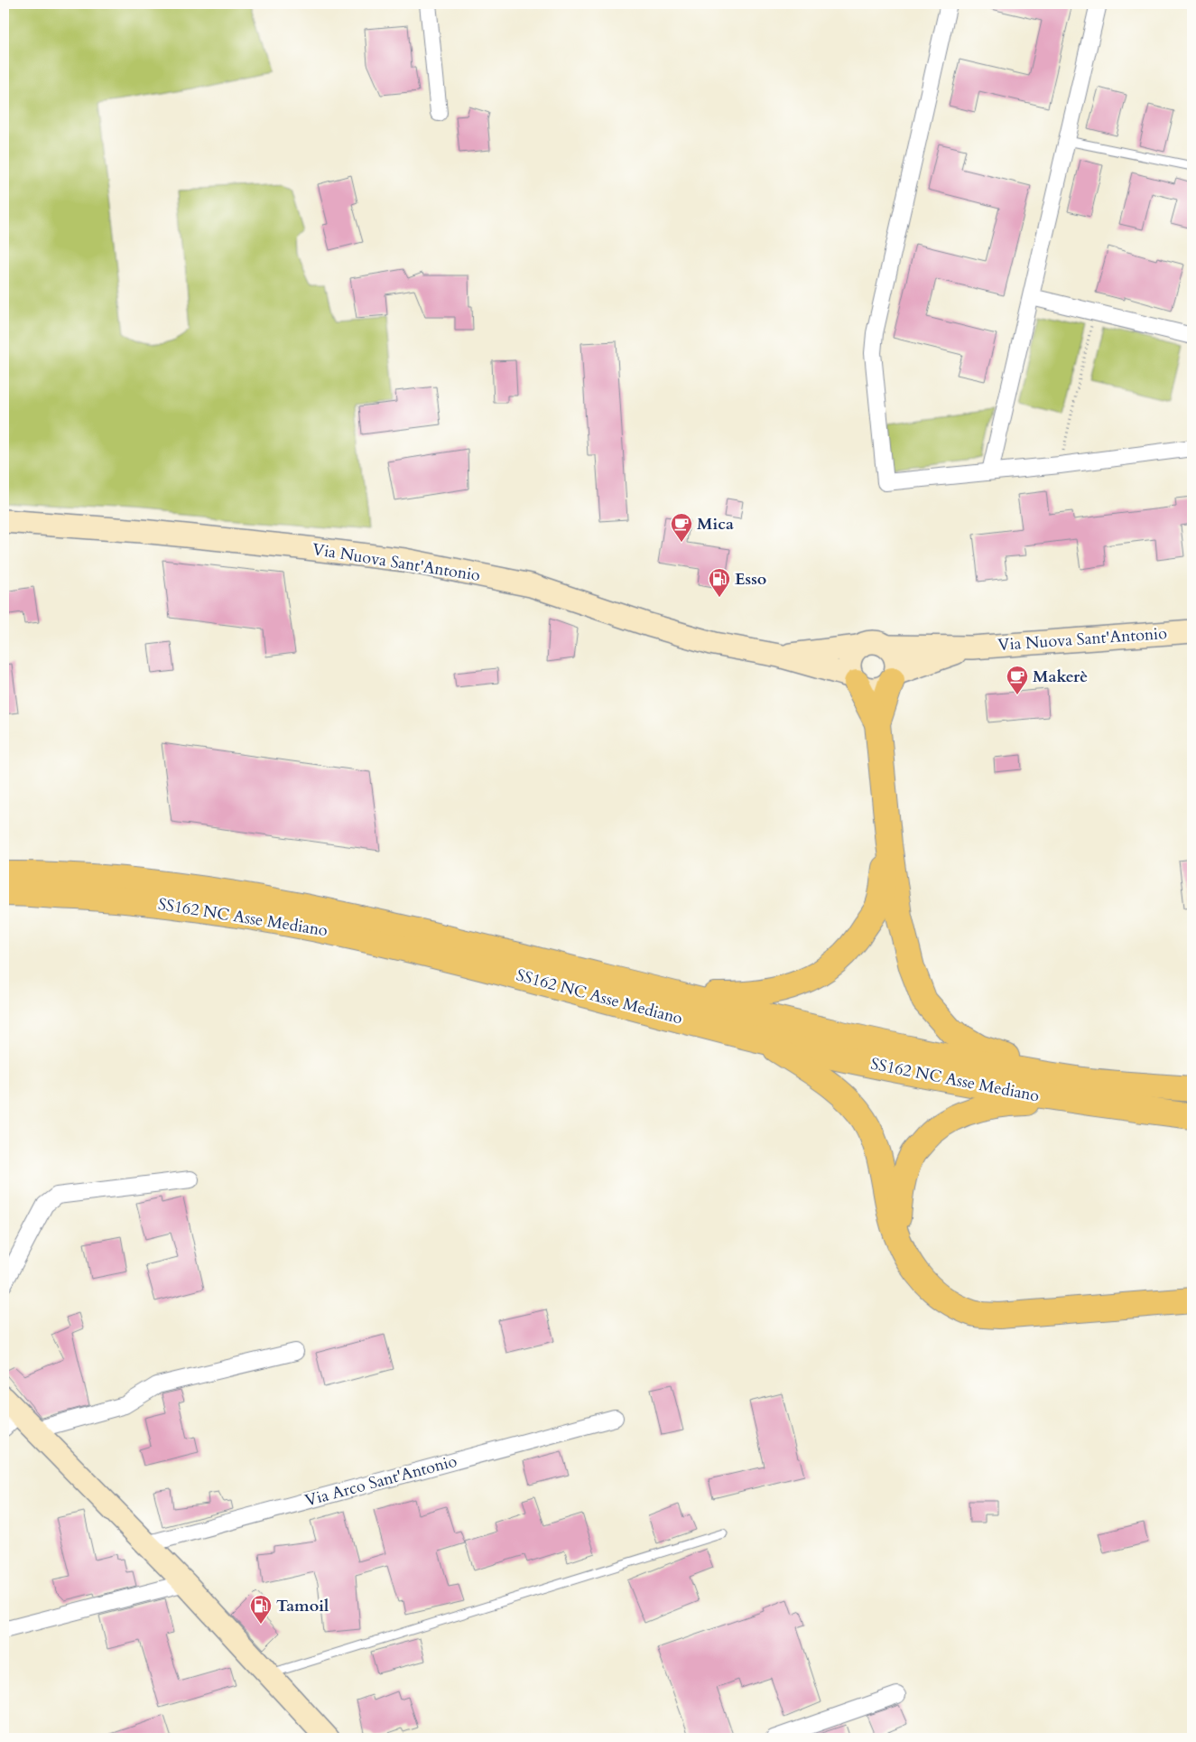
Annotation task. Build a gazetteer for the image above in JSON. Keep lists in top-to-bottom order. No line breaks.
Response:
{"streets":{"highway":["SS162 NC Asse Mediano"],"street":["Via Nuova Sant'Antonio","Via Arco Sant'Antonio"]},"places":{"cafe":["Mica","Makerè"],"fuel station":["Esso","Tamoil"]}}
